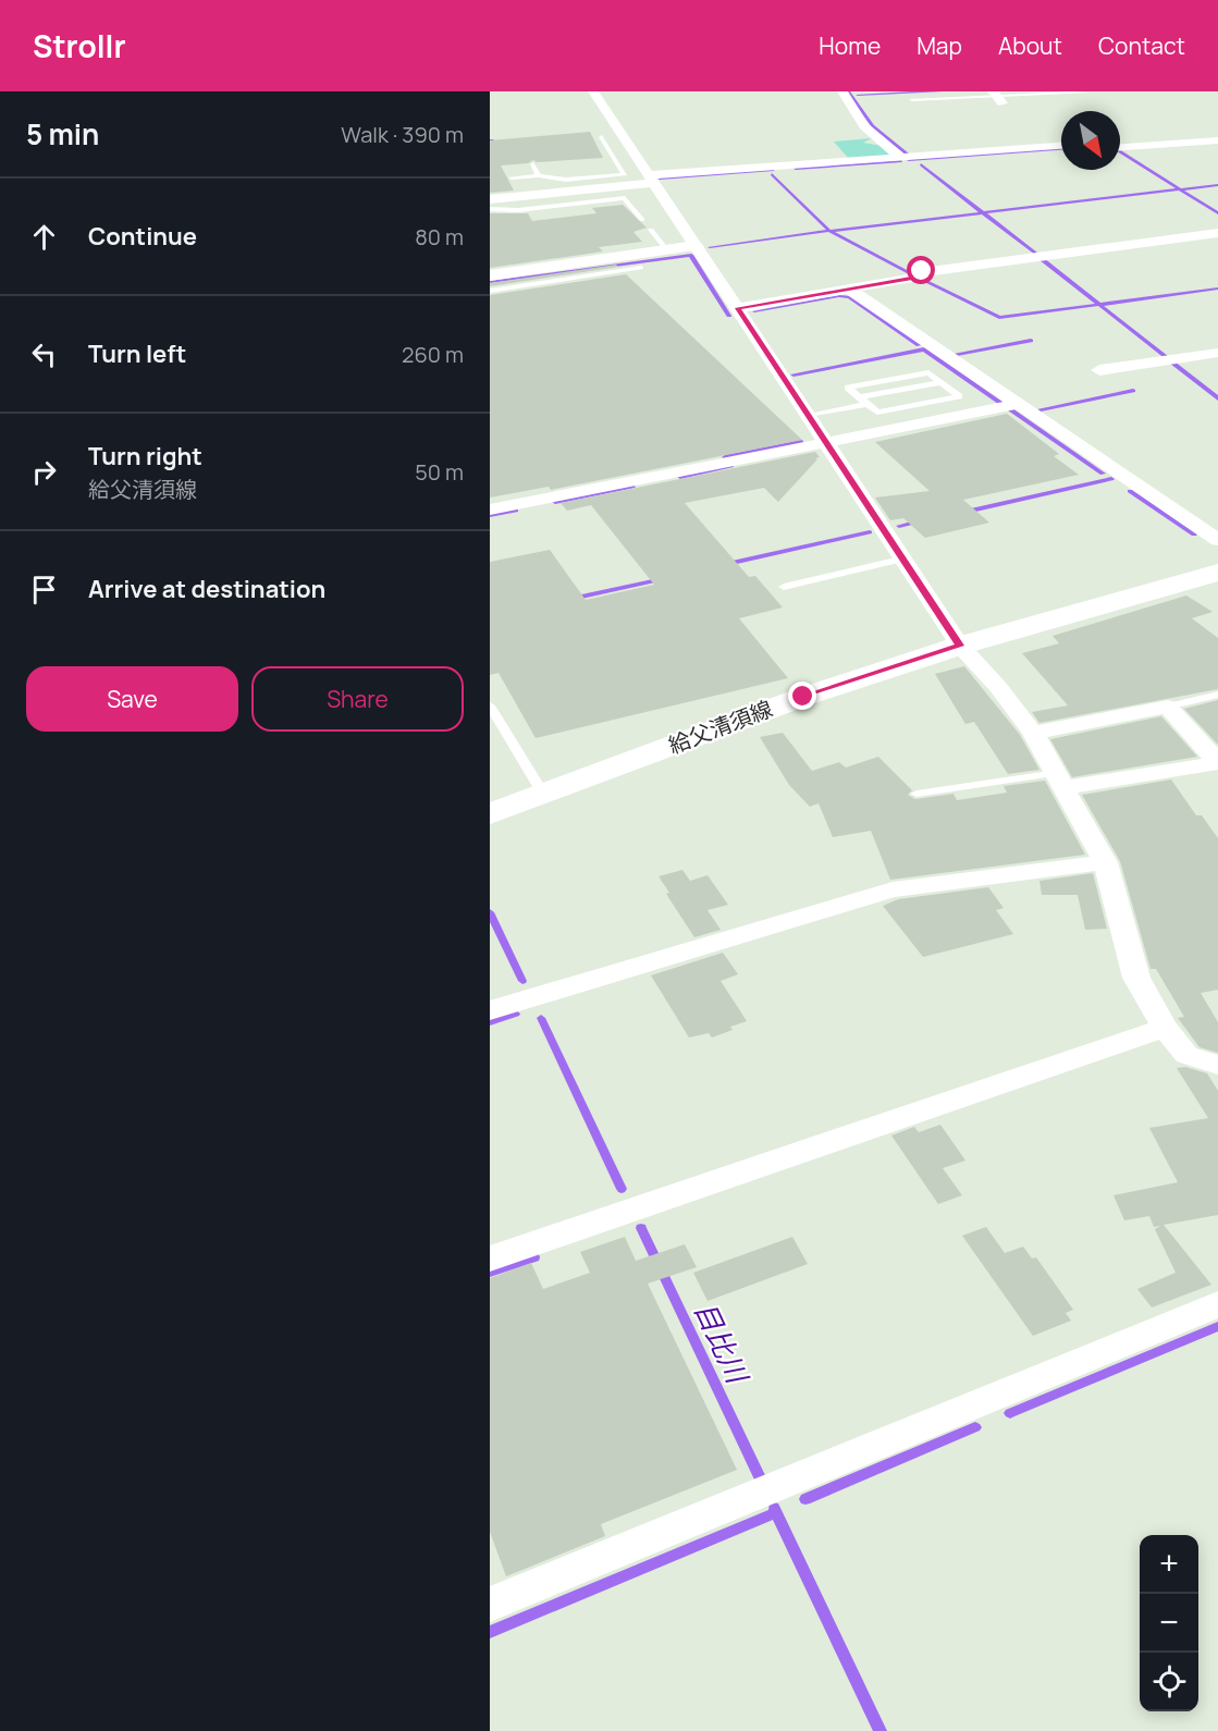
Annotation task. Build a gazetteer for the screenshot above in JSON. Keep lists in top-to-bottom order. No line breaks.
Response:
{"streets":{"main road":["給父清須線"]},"water":["目比川"],"north":"bottom right","page":{"header":"Strollr","nav":["Home","Map","About","Contact"],"heading":["5 min","Walk · 390 m"],"list":[["Continue","80 m"],["Turn left","260 m"],["Turn right","給父清須線","50 m"],"Arrive at destination"],"buttons":["Save","Share"],"map_buttons":["+","−"]}}
